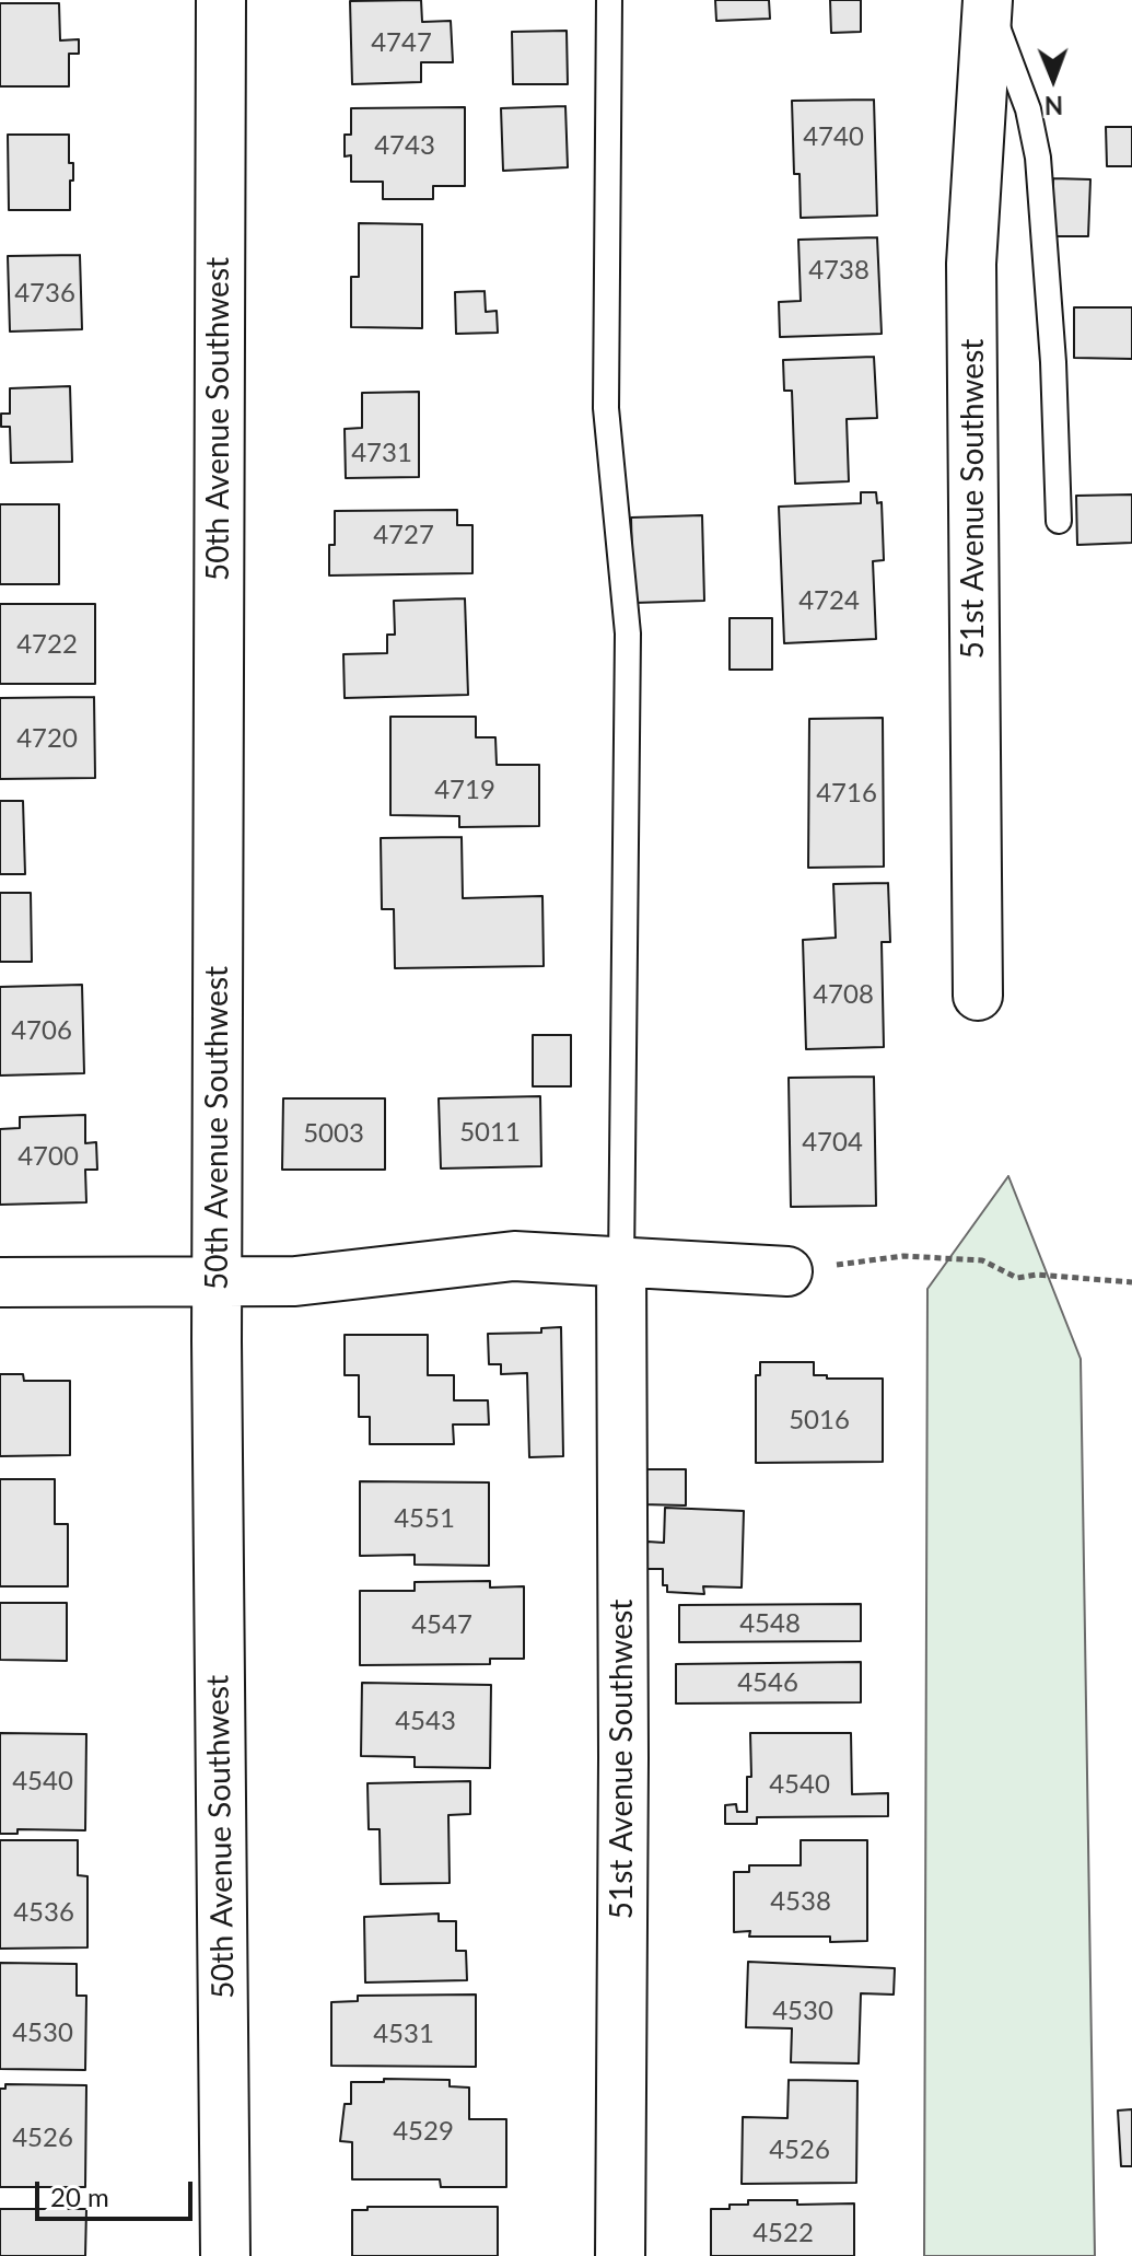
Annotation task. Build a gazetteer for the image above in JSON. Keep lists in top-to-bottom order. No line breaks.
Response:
{"streets":{"street":["50th Avenue Southwest","51st Avenue Southwest"]},"house_numbers":["4747","4740","4743","4738","4736","4731","4727","4724","4722","4720","4719","4716","4708","4706","5011","5003","4704","4700","5016","4551","4548","4547","4546","4543","4540","4540","4538","4536","4530","4530","4531","4529","4526","4526","4522"],"scale_bar":"20 m","north":"bottom"}
